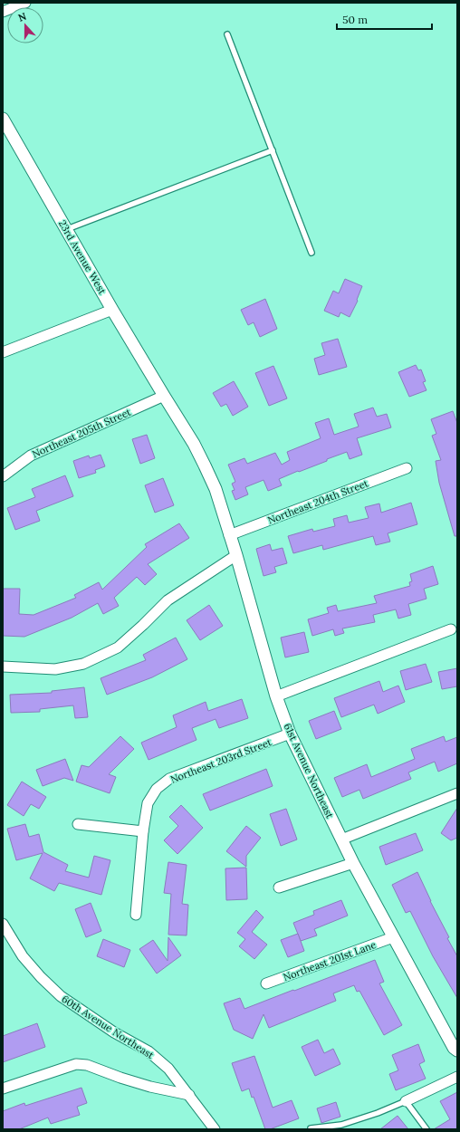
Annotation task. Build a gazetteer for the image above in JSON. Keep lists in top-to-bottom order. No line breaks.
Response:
{"streets":{"street":["23rd Avenue West","Northeast 205th Street","Northeast 204th Street","Northeast 203rd Street","61st Avenue Northeast","Northeast 201st Lane","60th Avenue Northeast"]},"crossings":[["23rd Avenue West","Northeast 205th Street"],["23rd Avenue West","61st Avenue Northeast"],["Northeast 205th Street","61st Avenue Northeast"],["Northeast 204th Street","61st Avenue Northeast"],["Northeast 203rd Street","61st Avenue Northeast"],["61st Avenue Northeast","Northeast 201st Lane"]],"scale_bar":"50 m","north":"top"}
